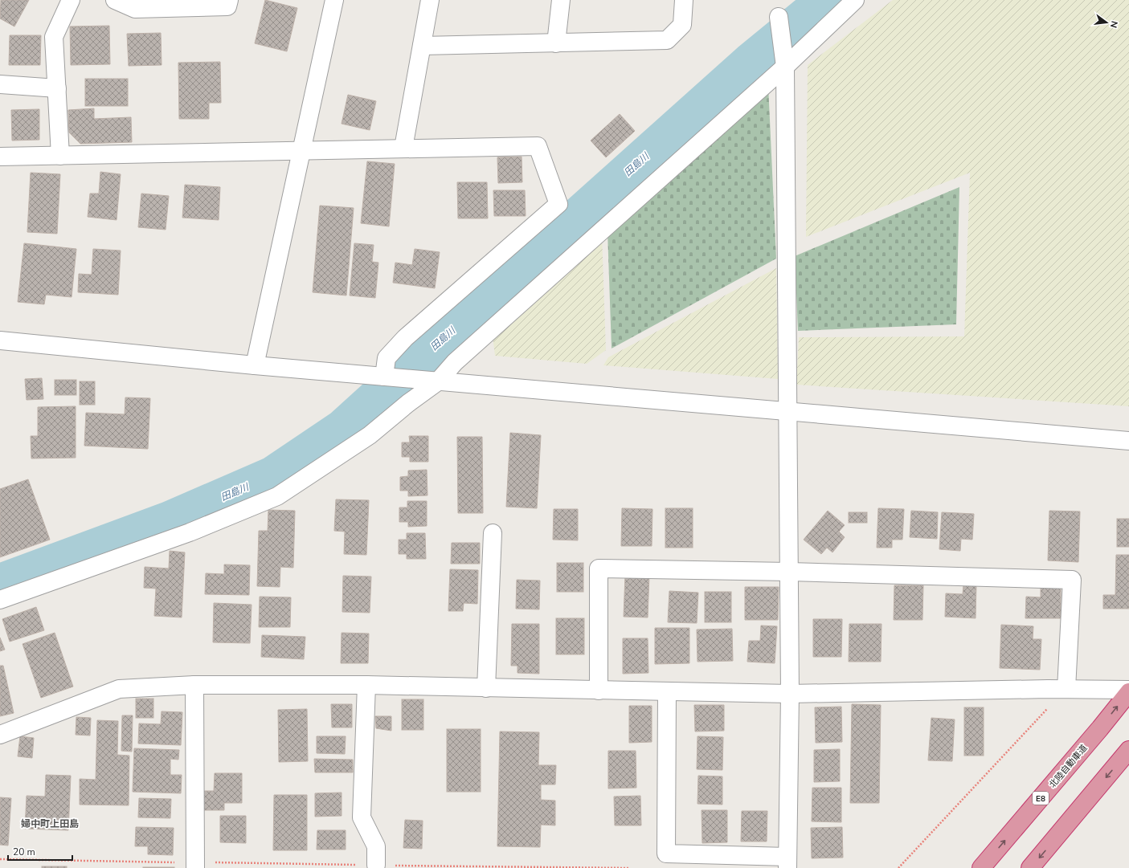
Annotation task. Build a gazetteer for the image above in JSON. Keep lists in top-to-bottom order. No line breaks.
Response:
{"streets":{"highway":["北陸自動車道","E8"]},"districts":["婦中町上田島"],"water":["田島川"],"scale_bar":"20 m","north":"right"}
